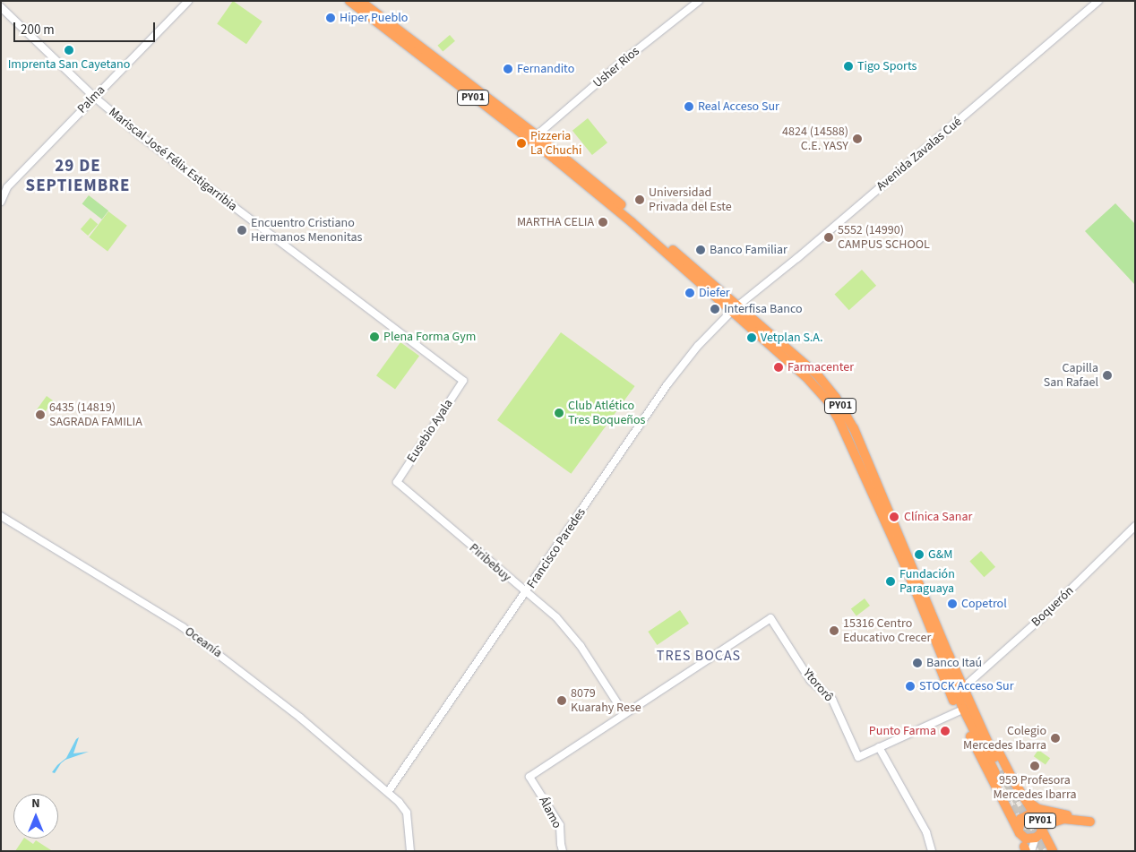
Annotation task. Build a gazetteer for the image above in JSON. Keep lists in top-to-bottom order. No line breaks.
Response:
{"streets":{"highway":["PY01"],"street":["Usher Rios","Palma","Avenida Zavalas Cué","Mariscal José Félix Estigarribia","Eusebio Ayala","Francisco Paredes","Piribebuy","Boquerón","Oceanía","Ytororô","Álamo"]},"crossings":[["Usher Rios","PY01"],["PY01","Avenida Zavalas Cué"],["PY01","Francisco Paredes"],["Palma","Mariscal José Félix Estigarribia"],["Avenida Zavalas Cué","Francisco Paredes"],["Mariscal José Félix Estigarribia","Eusebio Ayala"],["Eusebio Ayala","Piribebuy"],["Francisco Paredes","Piribebuy"],["Francisco Paredes","Oceanía"],["Piribebuy","Ytororô"],["Piribebuy","Álamo"],["Ytororô","Álamo"]],"districts":["29 DE SEPTIEMBRE","TRES BOCAS"],"places":["Hiper Pueblo","Imprenta San Cayetano","Tigo Sports","Fernandito","Real Acceso Sur","4824 (14588) C.E. YASY","Pizzeria La Chuchi","Universidad Privada del Este","MARTHA CELIA","Encuentro Cristiano Hermanos Menonitas","5552 (14990) CAMPUS SCHOOL","Banco Familiar","Diefer","Interfisa Banco","Plena Forma Gym","Vetplan S.A.","Farmacenter","Capilla San Rafael","Club Atlético Tres Boqueños","6435 (14819) SAGRADA FAMILIA","Clínica Sanar","G&M","Fundación Paraguaya","Copetrol","15316 Centro Educativo Crecer","Banco Itaú","STOCK Acceso Sur","8079 Kuarahy Rese","Punto Farma","Colegio Mercedes Ibarra","959 Profesora Mercedes Ibarra"],"scale_bar":"200 m","north":"top"}
